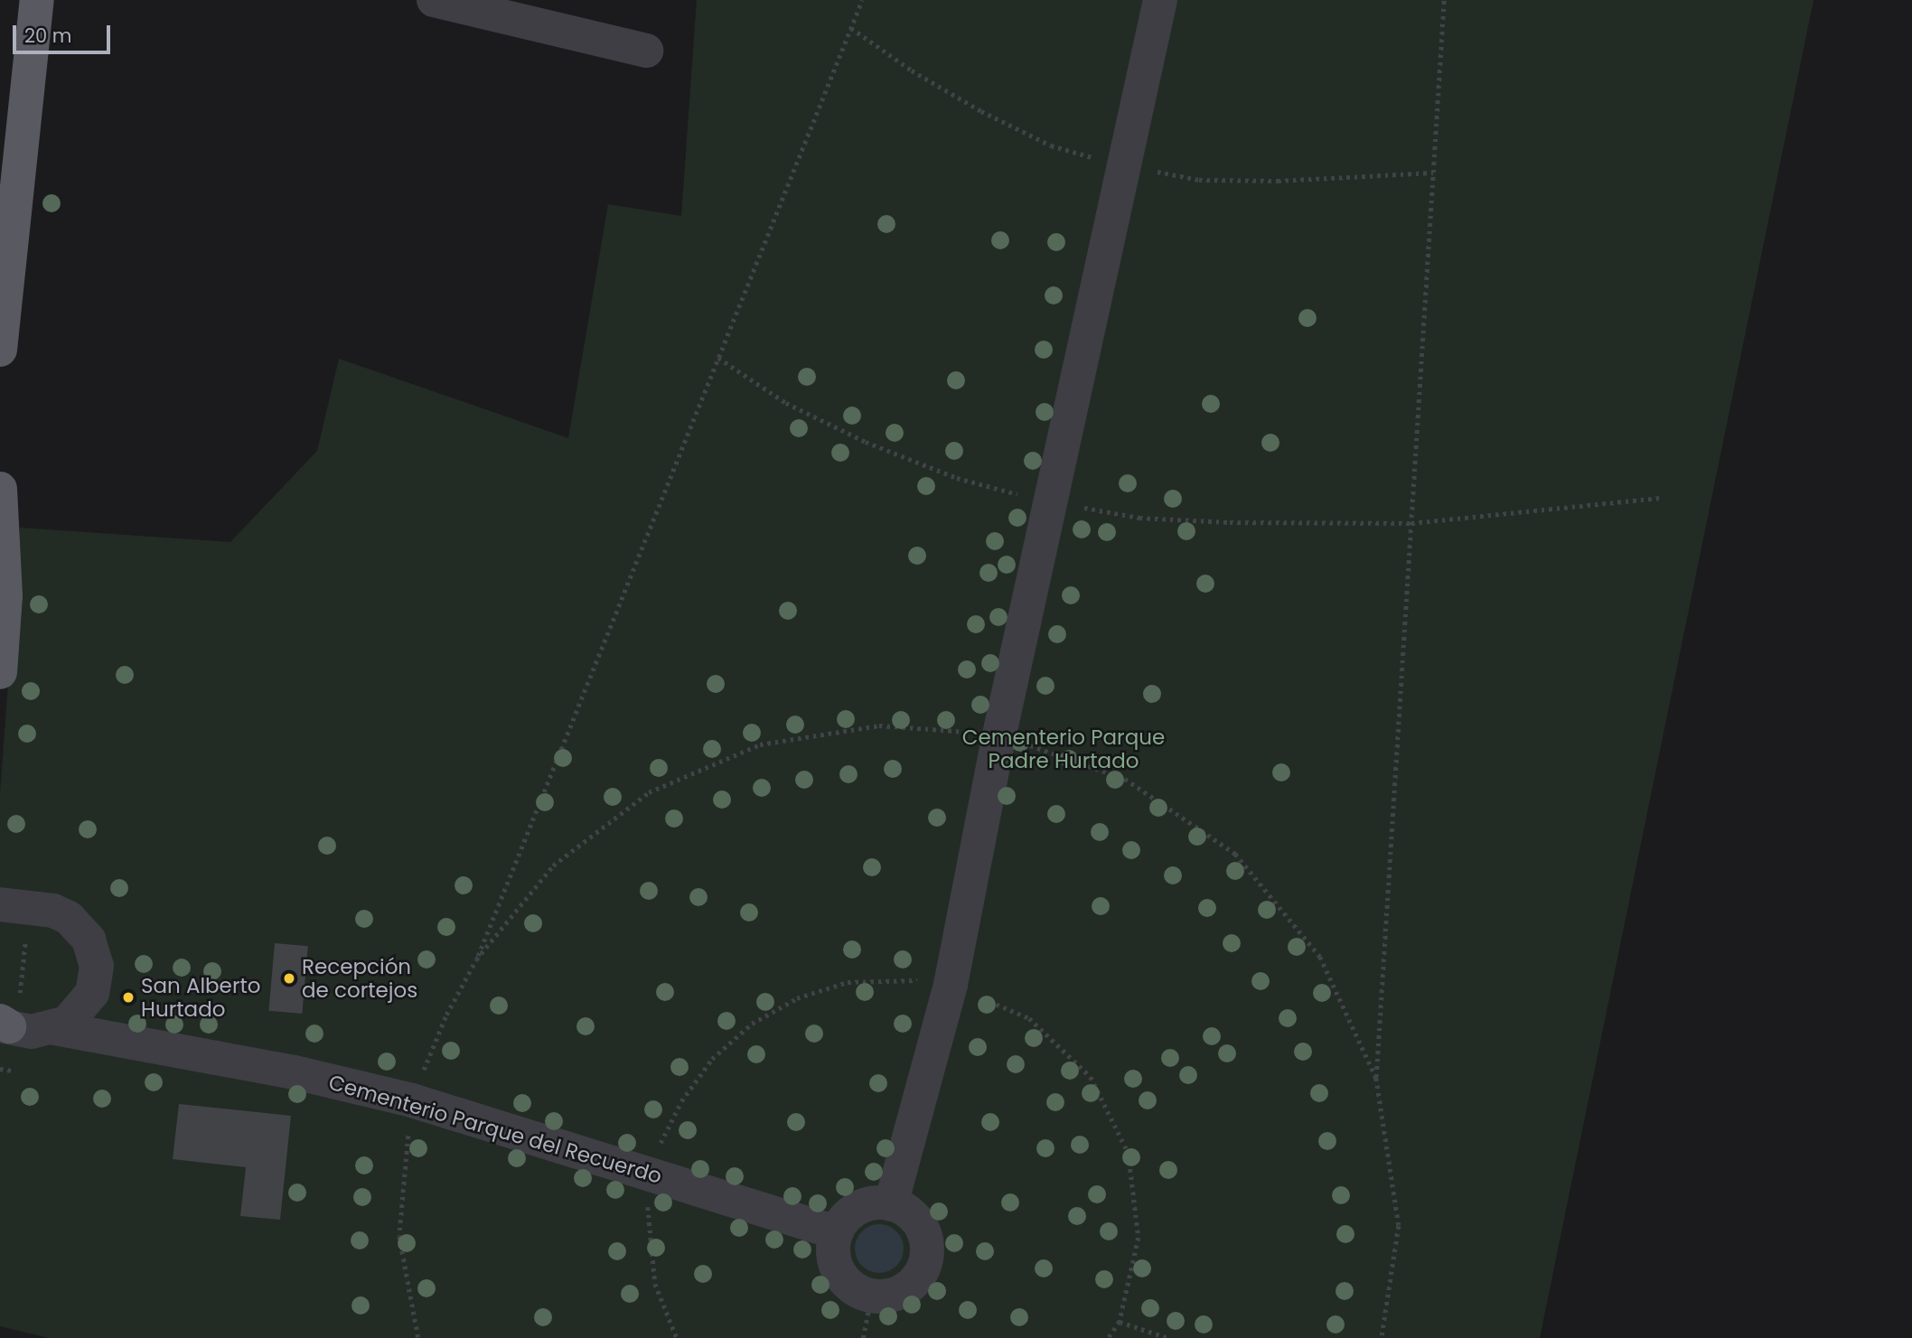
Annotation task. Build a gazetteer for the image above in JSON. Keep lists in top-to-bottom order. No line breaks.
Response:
{"streets":{"street":["Cementerio Parque del Recuerdo"]},"parks":["Cementerio Parque Padre Hurtado"],"places":["Recepción de cortejos","San Alberto Hurtado"],"scale_bar":"20 m"}
